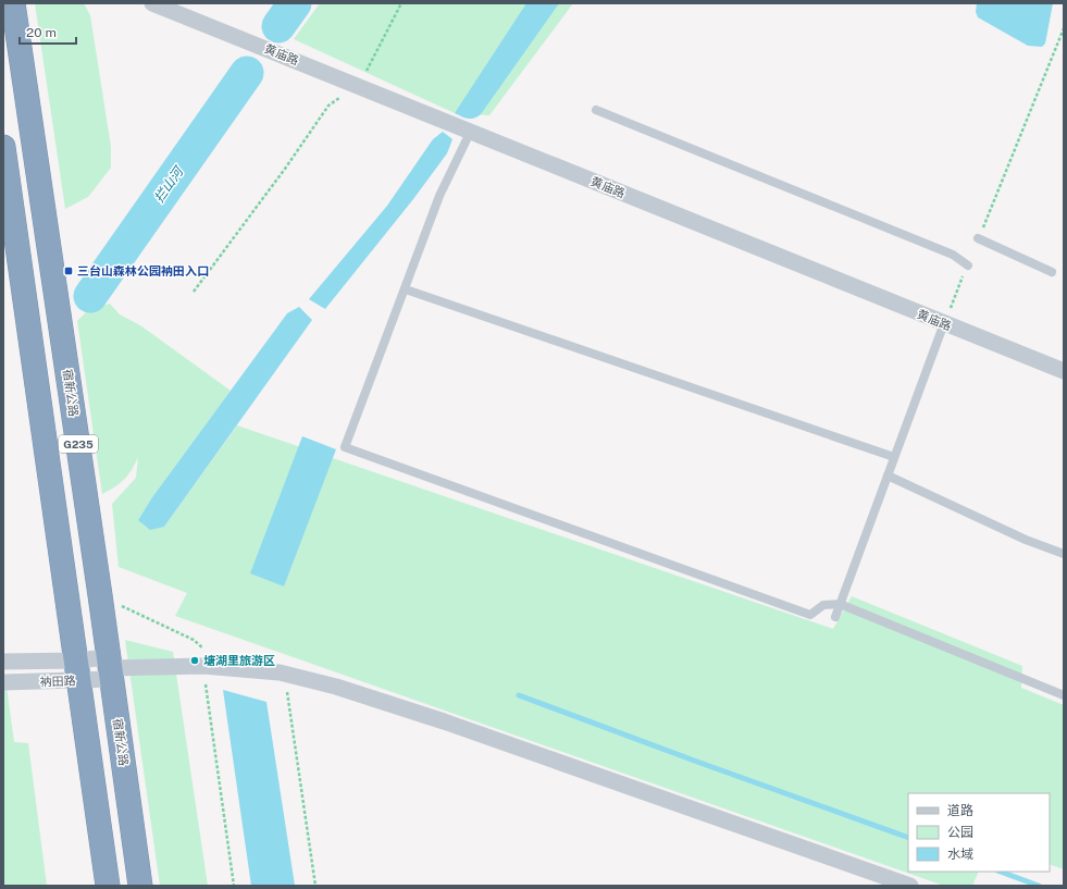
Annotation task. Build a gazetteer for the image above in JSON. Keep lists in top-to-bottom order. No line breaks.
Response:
{"streets":{"highway":["宿新公路","G235"],"street":["黄庙路","衲田路"]},"crossings":[["宿新公路","衲田路"]],"water":["拦山河"],"places":{"transit":["三台山森林公园衲田入口"],"other":["塘湖里旅游区"]},"legend":["道路","公园","水域"],"scale_bar":"20 m"}
